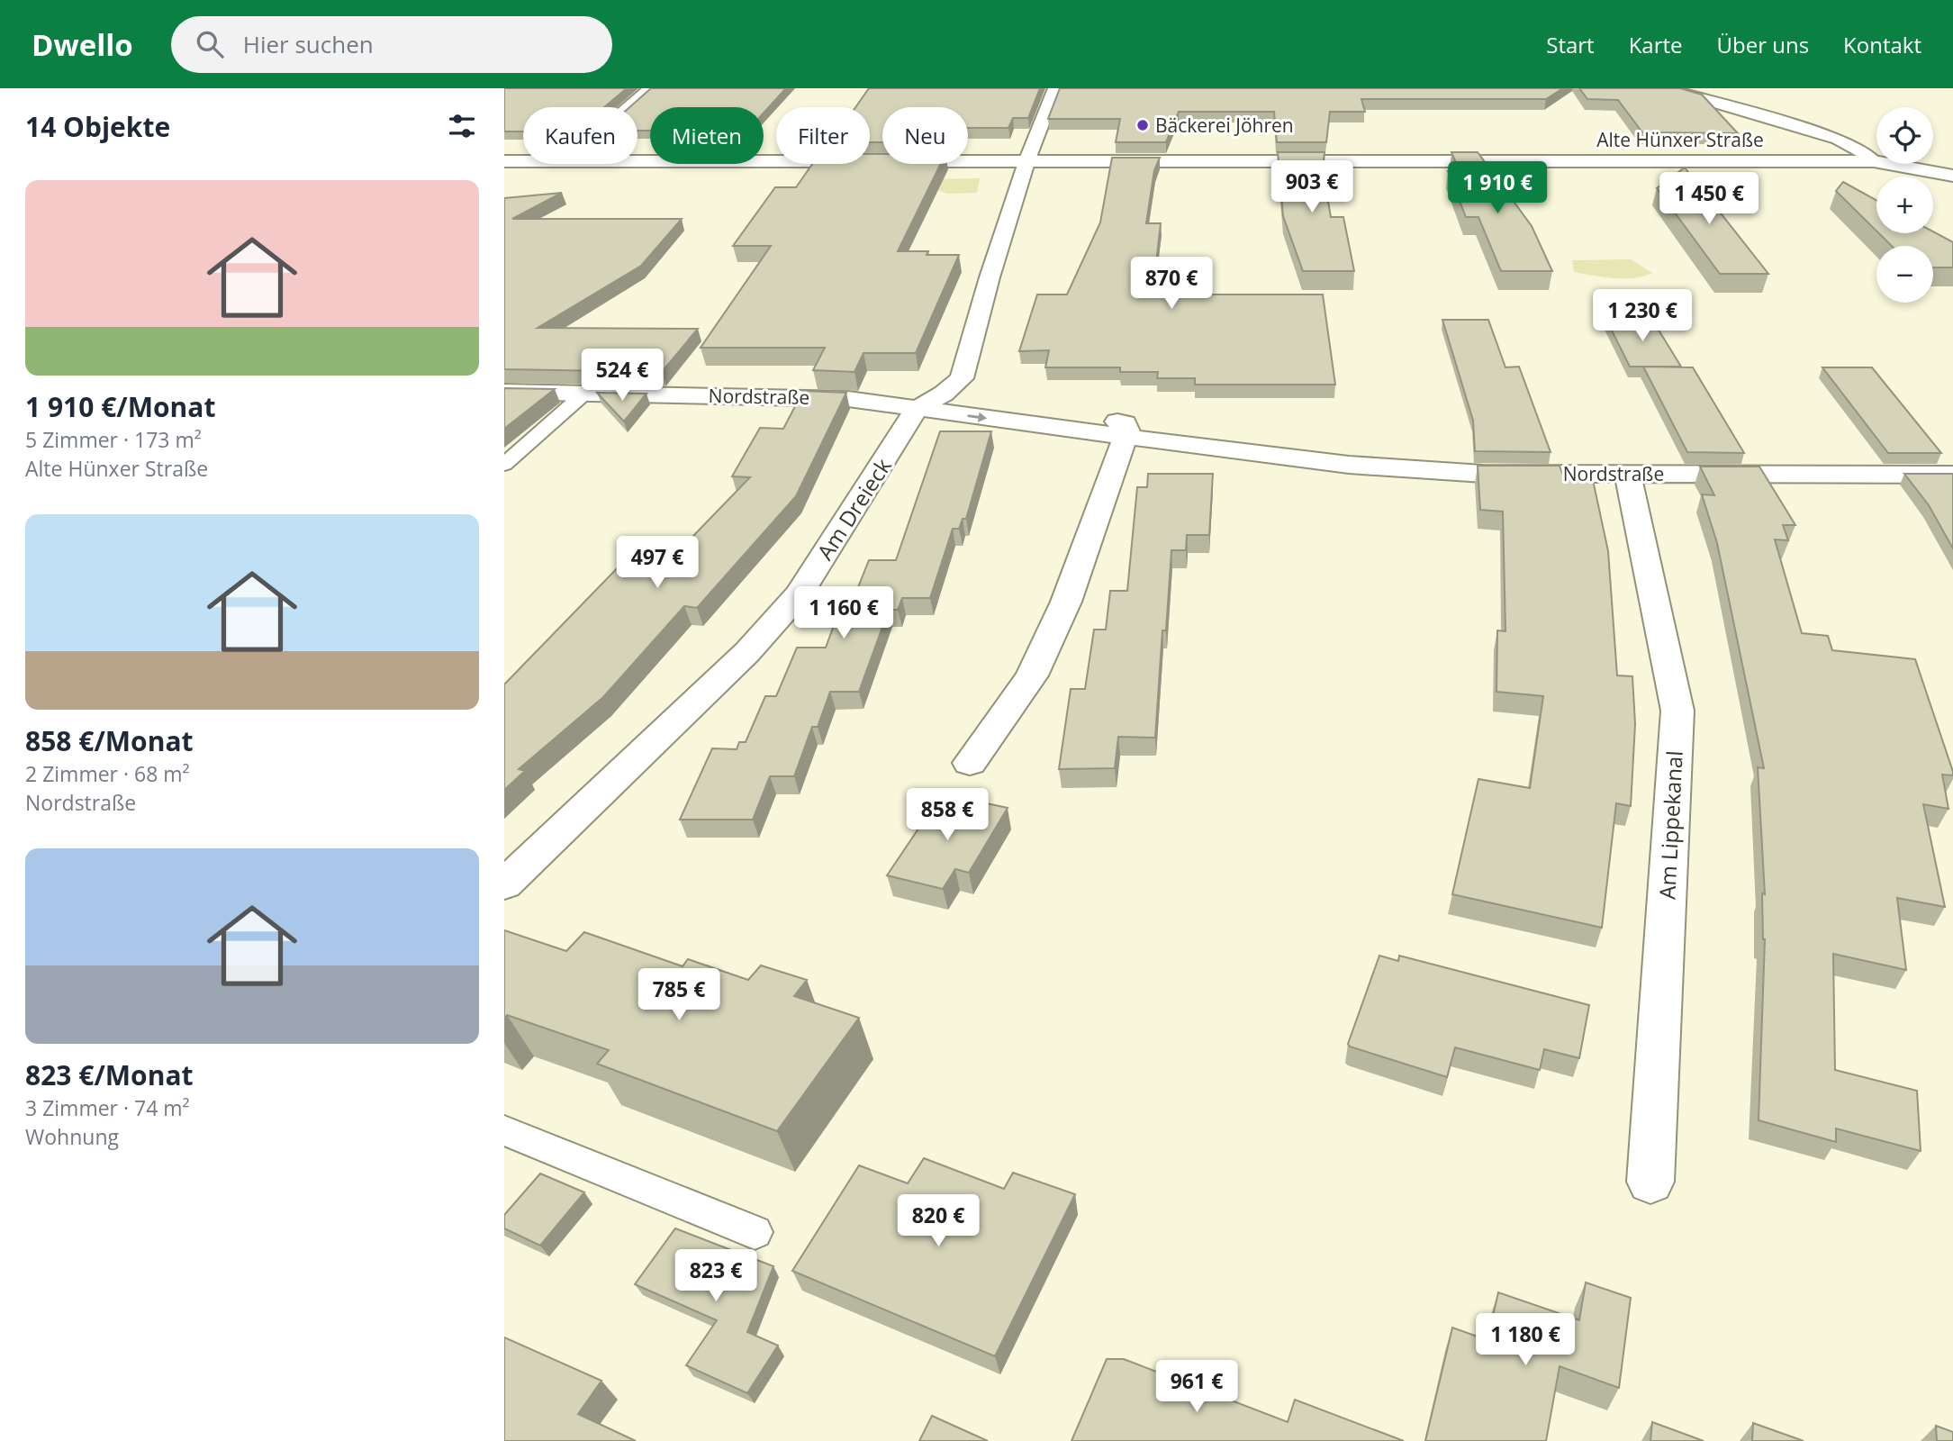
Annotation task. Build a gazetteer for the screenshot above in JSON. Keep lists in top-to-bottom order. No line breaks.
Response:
{"streets":{"street":["Alte Hünxer Straße","Nordstraße","Am Dreieck","Am Lippekanal"]},"crossings":[["Alte Hünxer Straße","Am Dreieck"],["Nordstraße","Am Dreieck"],["Nordstraße","Am Lippekanal"]],"places":["Bäckerei Jöhren"],"page":{"header":"Dwello","search":"Hier suchen","nav":["Start","Karte","Über uns","Kontakt"],"heading":"14 Objekte","map_buttons":["+","−"],"chip":["Kaufen","Mieten","Filter","Neu"],"price":["903 €","1 910 €","1 450 €","870 €","1 230 €","524 €","497 €","1 160 €","858 €","785 €","820 €","823 €","1 180 €","961 €"],"list":[{"name":"1 910 €/Monat","note":"5 Zimmer · 173 m² · Alte Hünxer Straße"},{"name":"858 €/Monat","note":"2 Zimmer · 68 m² · Nordstraße"},{"name":"823 €/Monat","note":"3 Zimmer · 74 m² · Wohnung"}]}}
